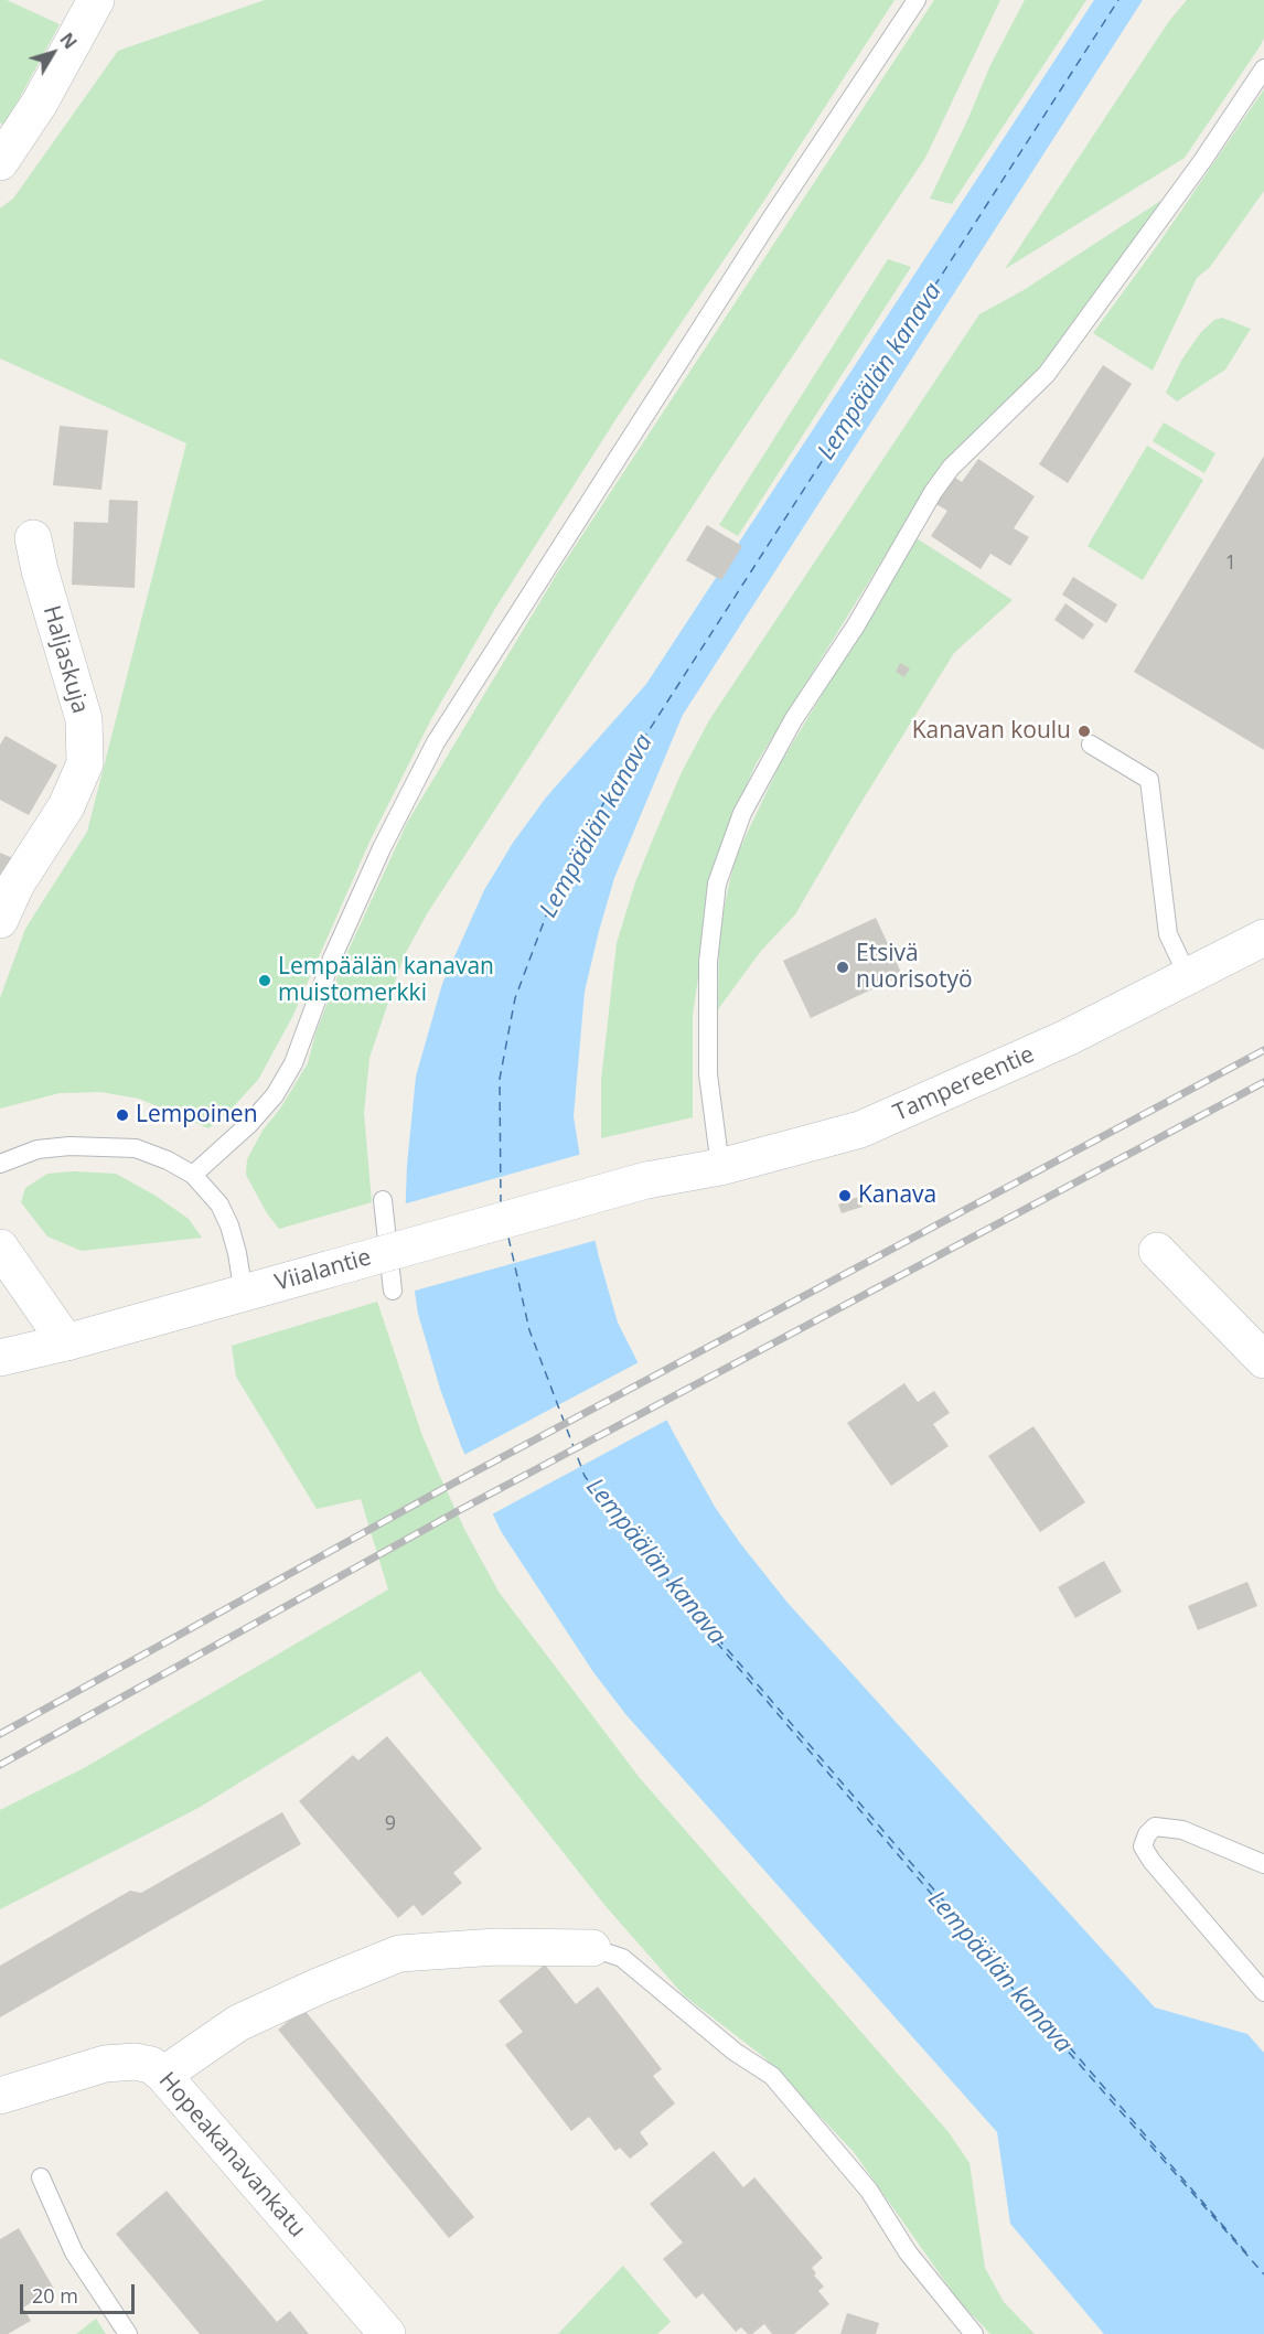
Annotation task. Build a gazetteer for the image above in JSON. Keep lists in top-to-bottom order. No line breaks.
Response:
{"streets":{"street":["Haljaskuja","Tampereentie","Viialantie","Hopeakanavankatu"]},"crossings":[["Tampereentie","Viialantie"]],"water":["Lempäälän kanava"],"places":["Kanavan koulu","Etsivä nuorisotyö","Lempäälän kanavan muistomerkki","Lempoinen","Kanava"],"house_numbers":["1","9"],"scale_bar":"20 m","north":"top right"}
